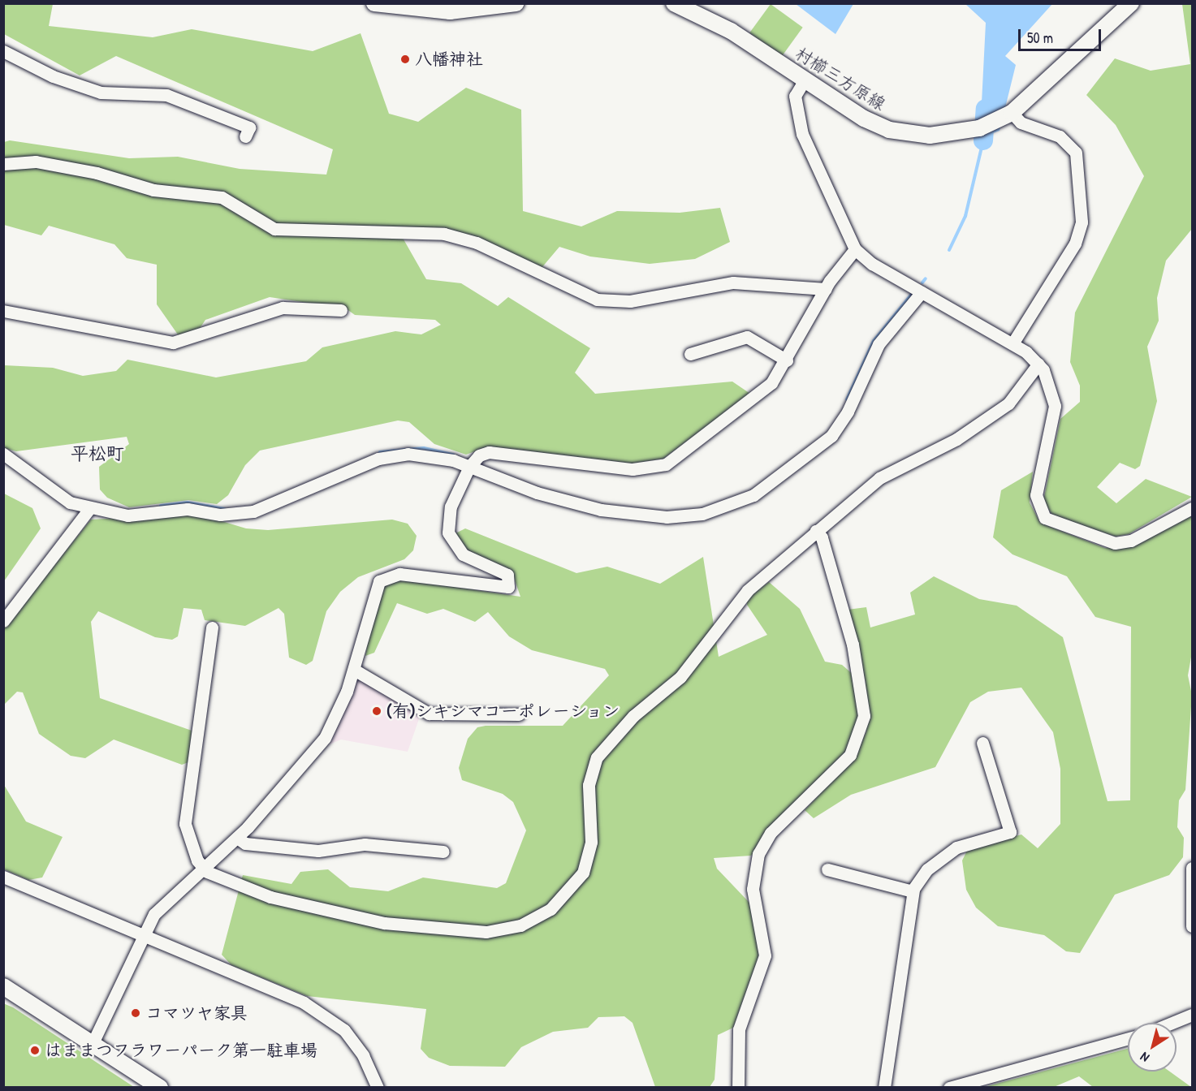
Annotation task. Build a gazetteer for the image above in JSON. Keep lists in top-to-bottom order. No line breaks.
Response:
{"streets":{"main road":["村櫛三方原線"]},"districts":["平松町"],"places":["八幡神社","(有)シキシマコーポレーション","コマツヤ家具","はままつフラワーパーク第一駐車場"],"scale_bar":"50 m","north":"bottom left"}
